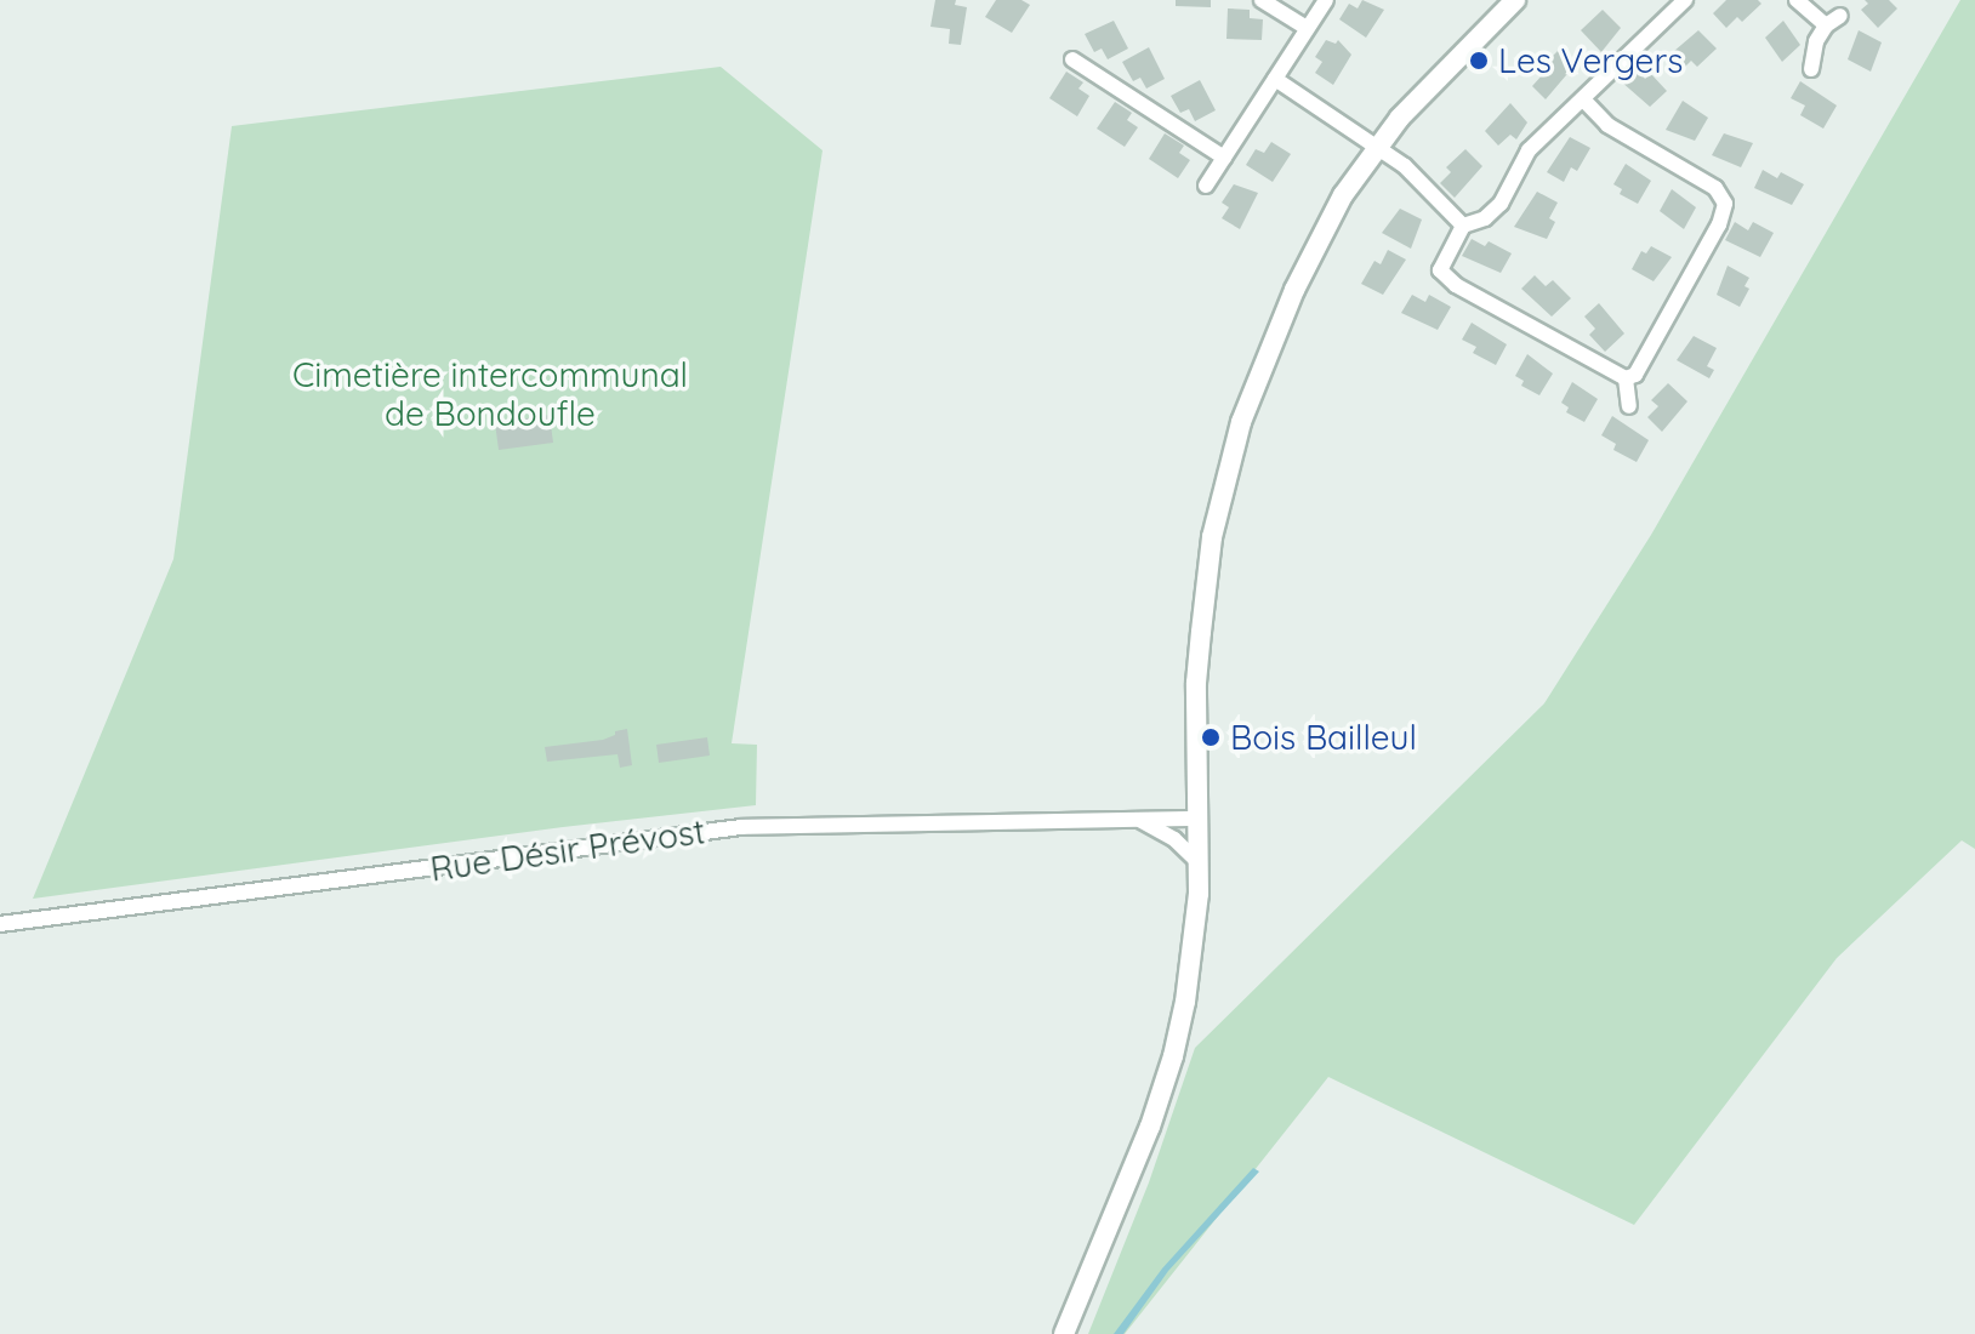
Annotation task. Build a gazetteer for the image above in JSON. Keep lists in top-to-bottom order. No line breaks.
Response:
{"streets":{"street":["Rue Désir Prévost"]},"parks":["Cimetière intercommunal de Bondoufle"],"places":["Les Vergers","Bois Bailleul"]}
